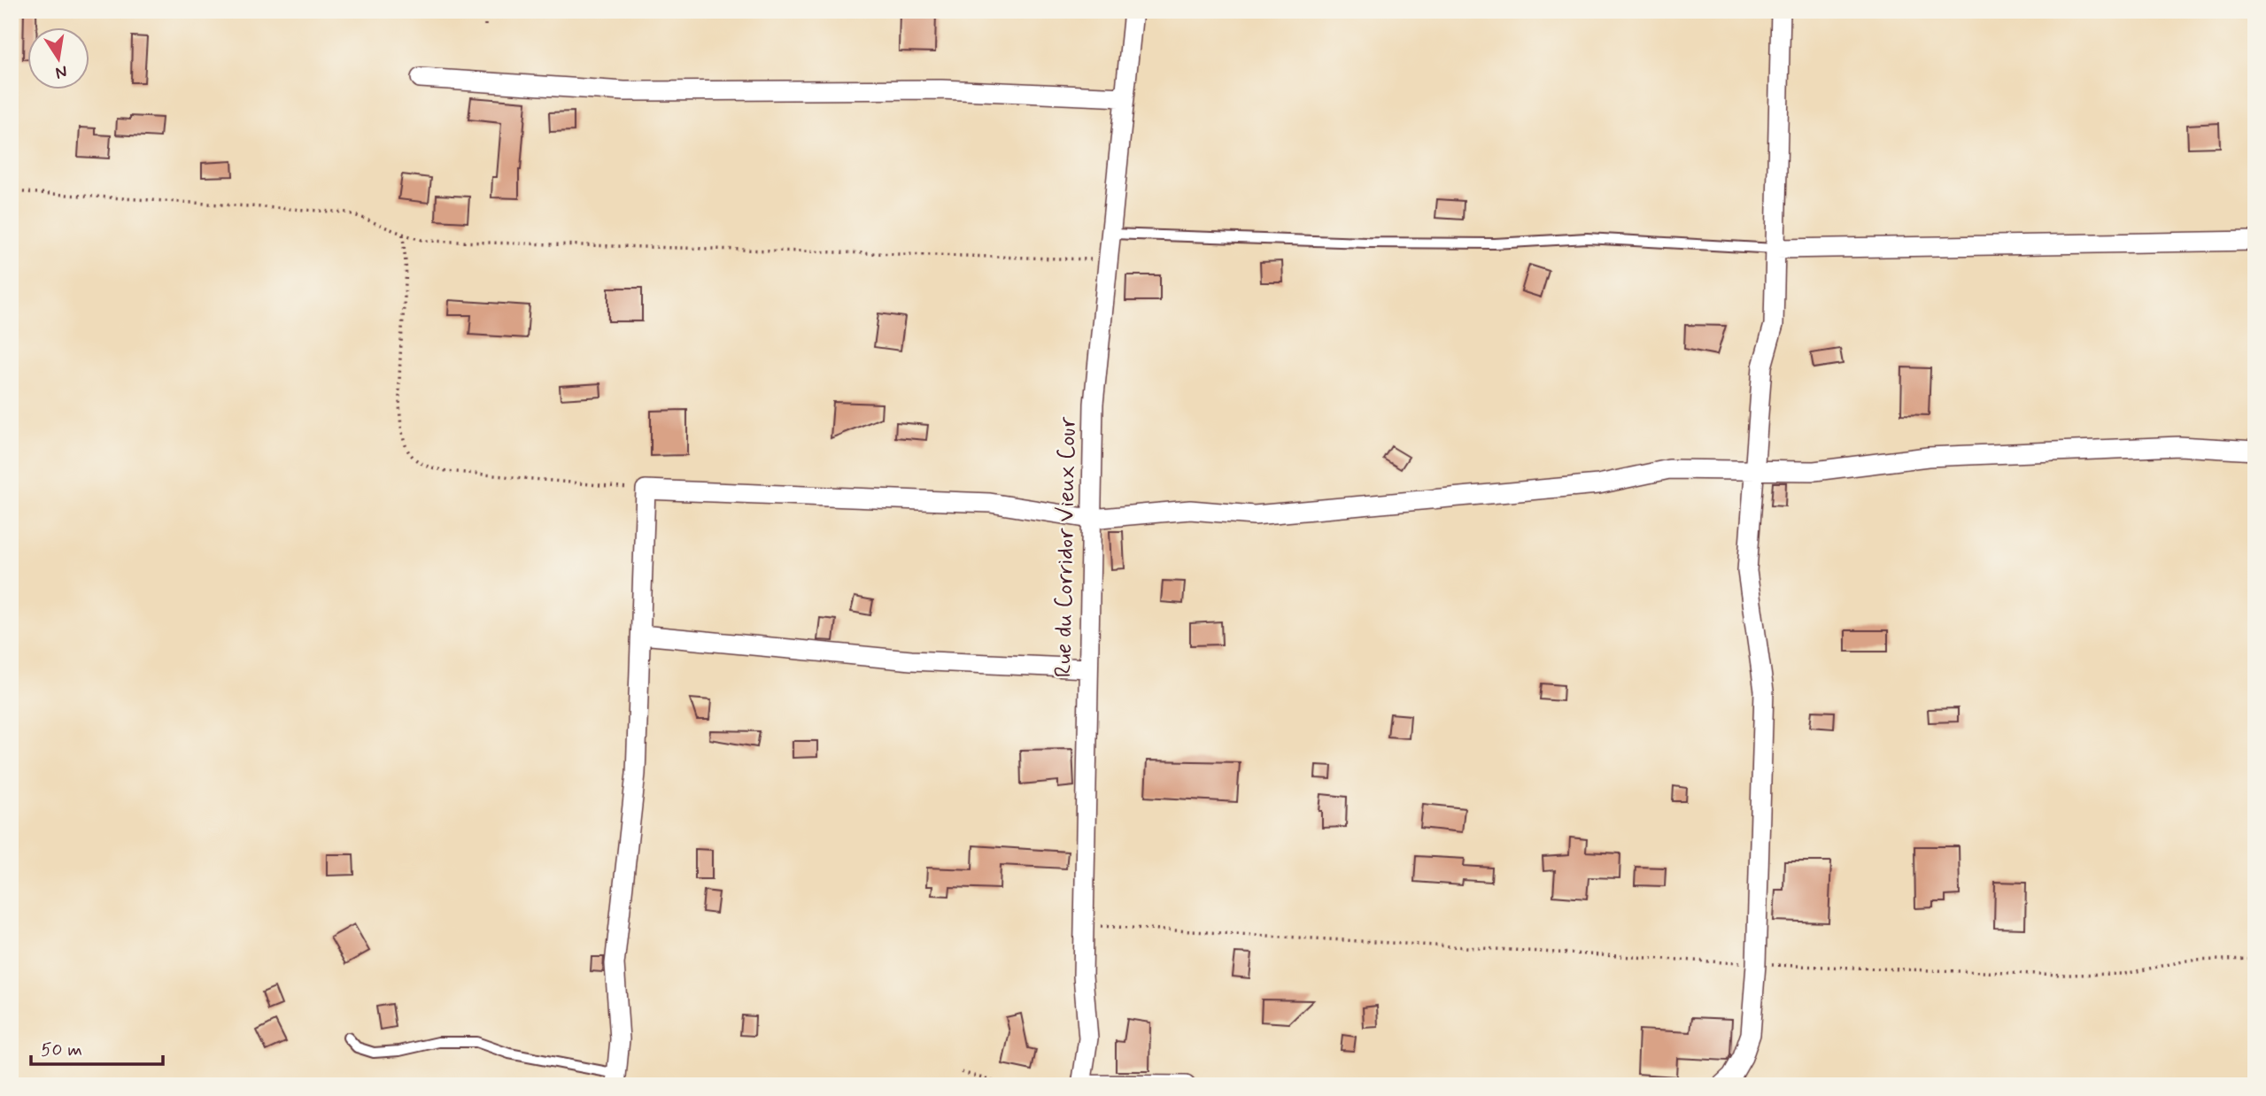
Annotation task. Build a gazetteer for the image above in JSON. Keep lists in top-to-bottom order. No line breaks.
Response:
{"streets":{"street":["Rue du Corridor Vieux Cour"]},"scale_bar":"50 m","north":"bottom"}
